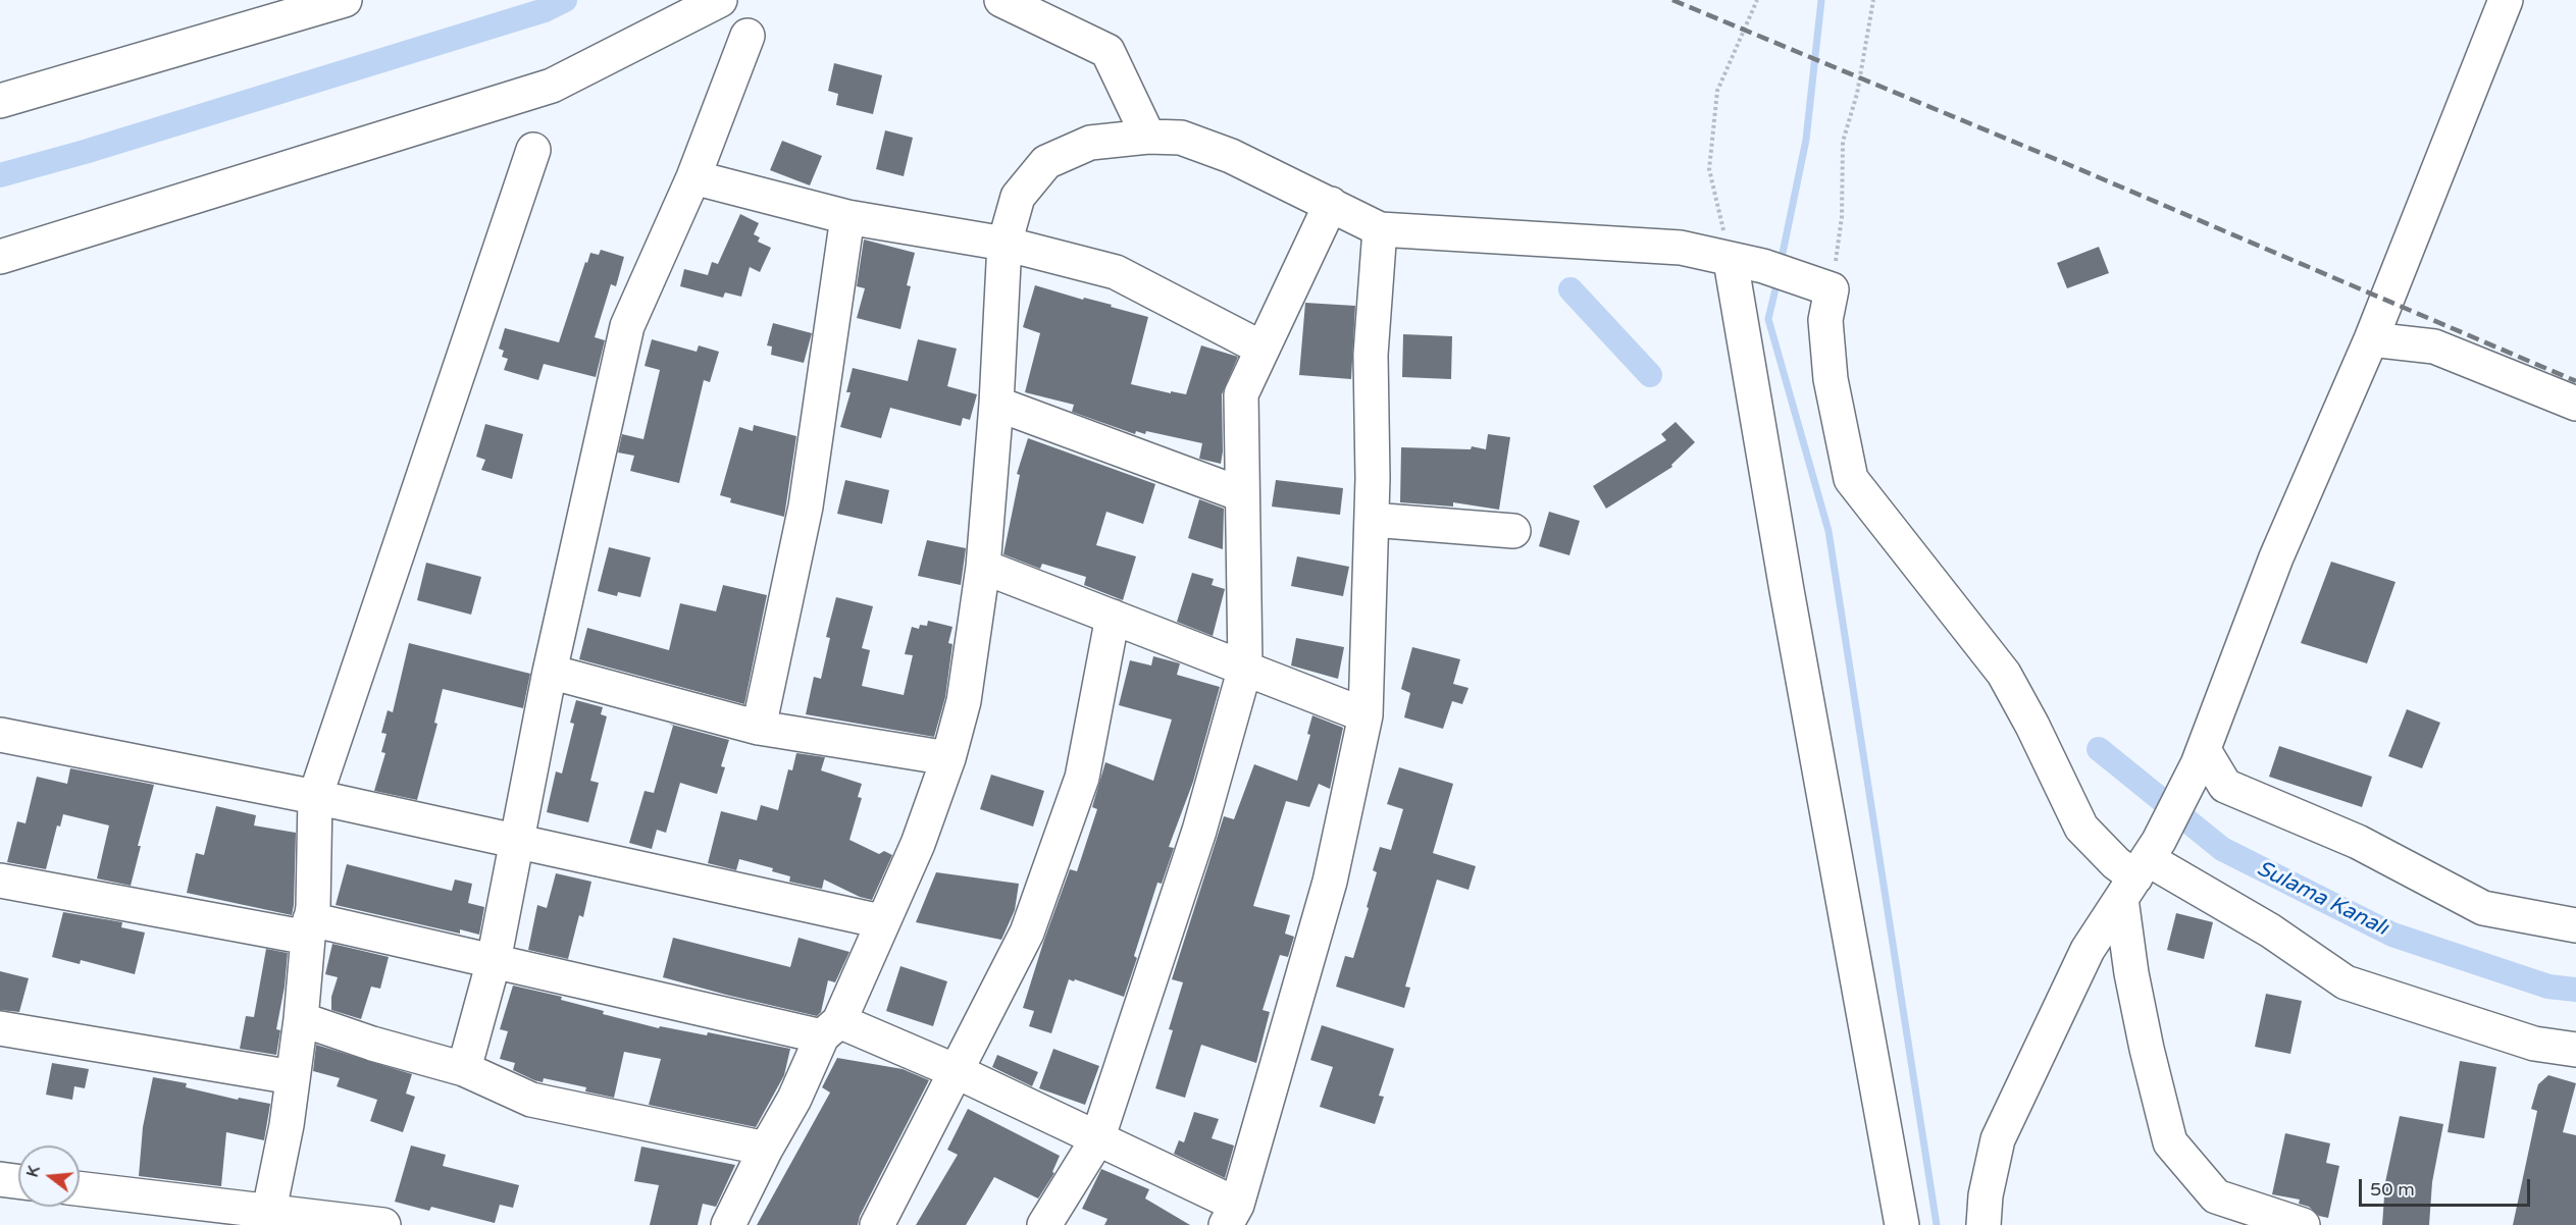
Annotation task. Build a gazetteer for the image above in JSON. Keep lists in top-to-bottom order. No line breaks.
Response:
{"water":["Sulama Kanalı"],"scale_bar":"50 m","north":"left"}
